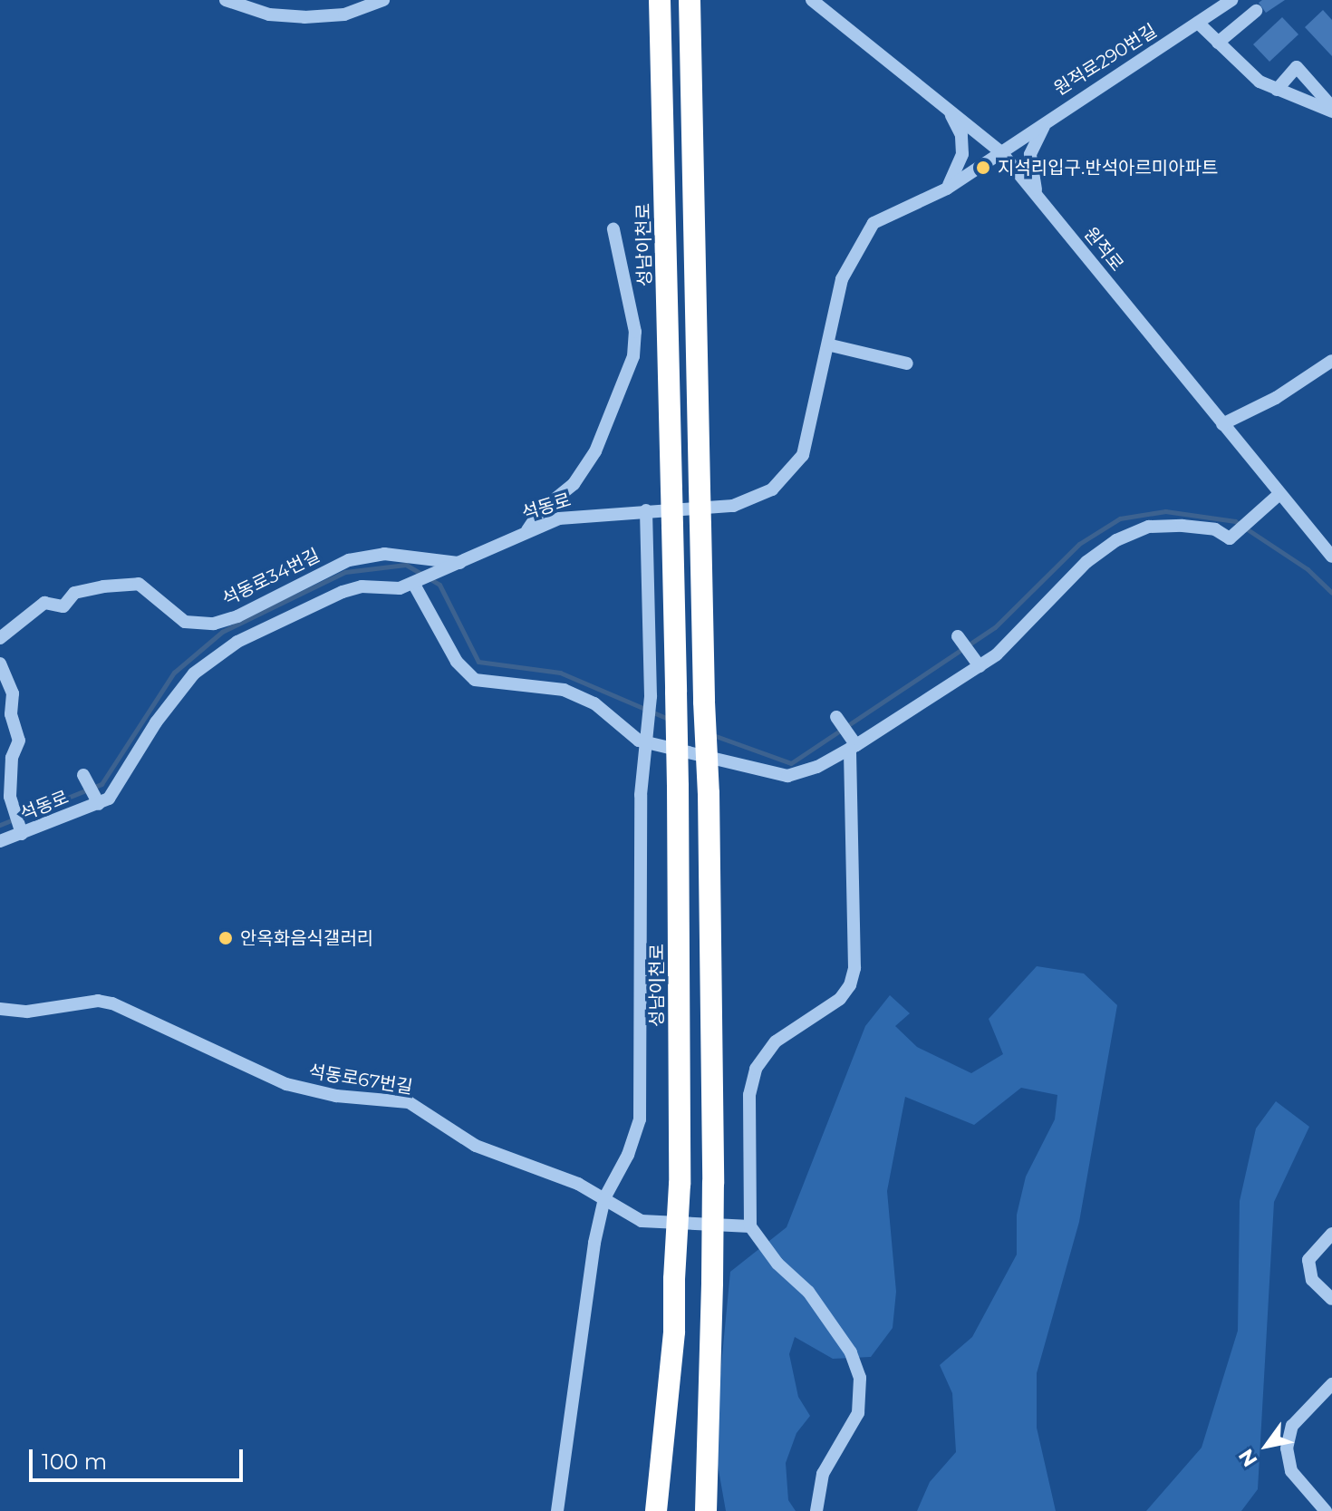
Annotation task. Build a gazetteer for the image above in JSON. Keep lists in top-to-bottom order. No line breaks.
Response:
{"streets":{"highway":["성남이천로"],"street":["원적로290번길","원적로","석동로","석동로34번길","석동로67번길"]},"crossings":[["원적로290번길","원적로"],["원적로290번길","석동로"],["원적로","석동로"],["석동로","석동로34번길"]],"places":["지석리입구.반석아르미아파트","안옥화음식갤러리"],"scale_bar":"100 m","north":"bottom left"}
